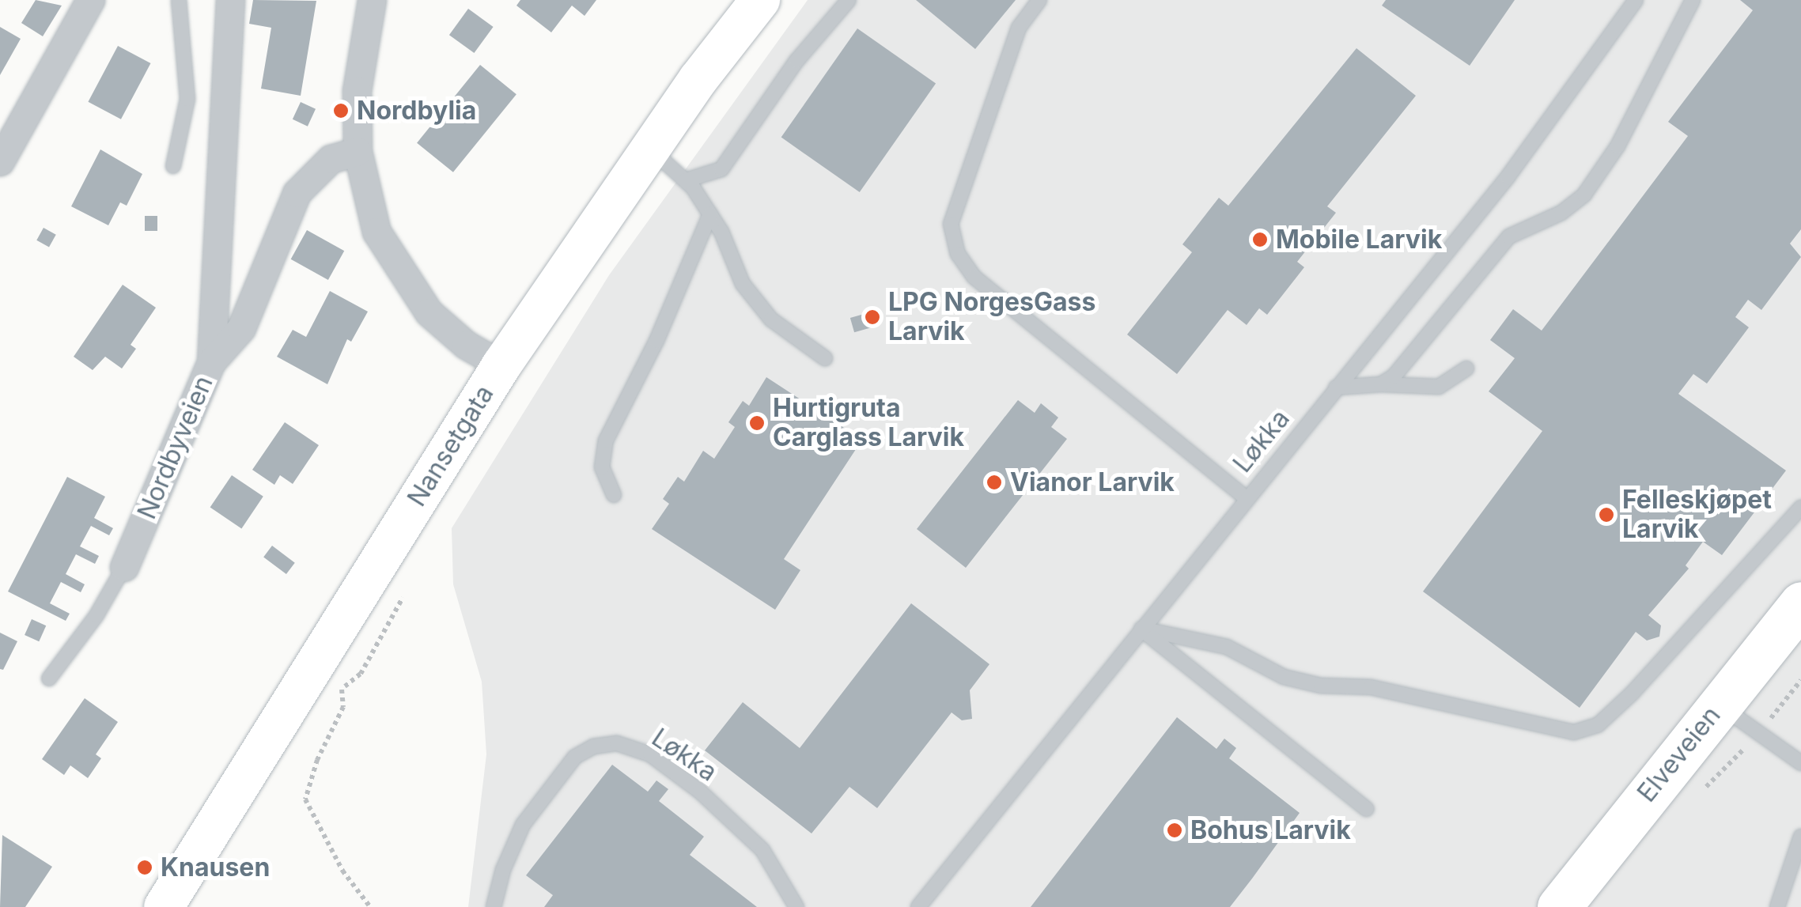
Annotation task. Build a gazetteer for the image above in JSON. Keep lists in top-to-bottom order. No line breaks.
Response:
{"streets":{"highway":["Elveveien"],"main road":["Nansetgata"],"street":["Nordbyveien"],"lane":["Løkka"]},"places":["Nordbylia","Mobile Larvik","LPG NorgesGass Larvik","Hurtigruta Carglass Larvik","Vianor Larvik","Felleskjøpet Larvik","Bohus Larvik","Knausen"]}
